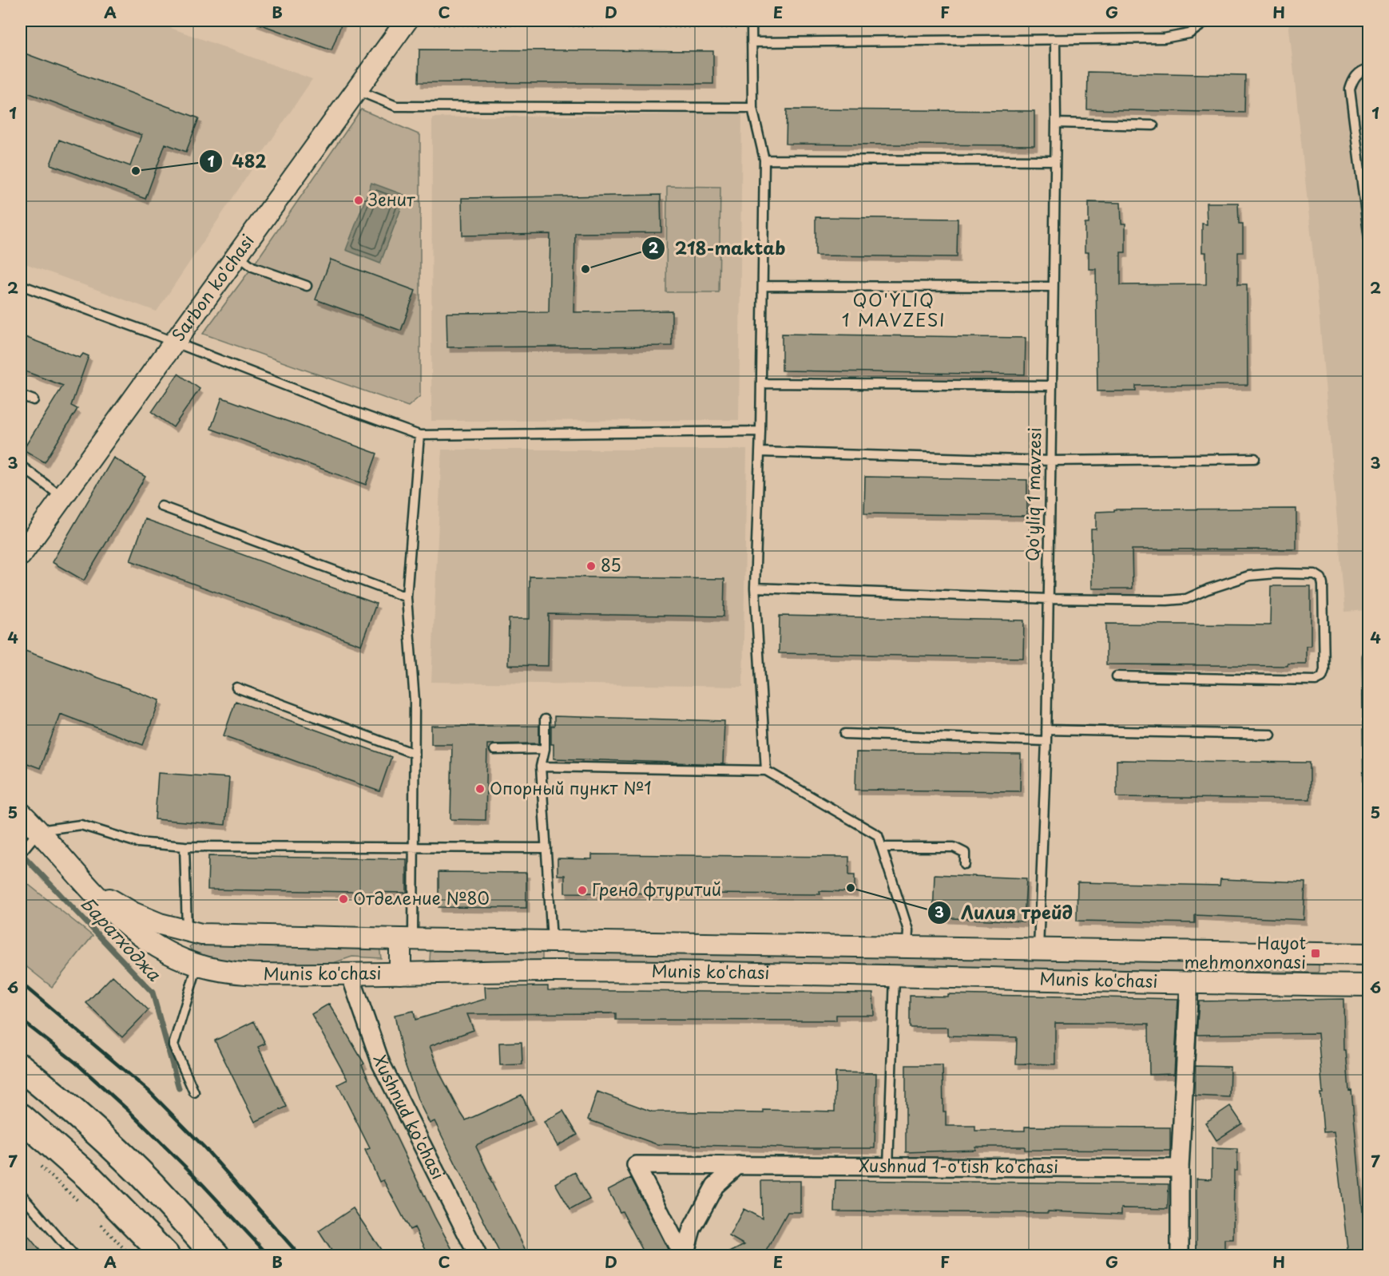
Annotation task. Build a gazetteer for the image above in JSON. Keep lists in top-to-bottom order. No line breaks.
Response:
{"streets":{"street":["Sarbon ko'chasi","Munis ko'chasi","Xushnud ko'chasi","Xushnud 1-o'tish ko'chasi"],"lane":["Qo'yliq 1 mavzesi"]},"crossings":[["Qo'yliq 1 mavzesi","Munis ko'chasi"],["Munis ko'chasi","Xushnud ko'chasi"]],"districts":["QO'YLIQ 1 MAVZESI"],"water":["Баратходжа"],"places":{"other":["482","Зенит","218-maktab","85","Опорный пункт №1","Лилия трейд","Гренд фтуритий","Отделение №80"],"transit":["Hayot mehmonxonasi"]},"grid":{"columns":["A","B","C","D","E","F","G","H"],"rows":["1","2","3","4","5","6","7"]}}
